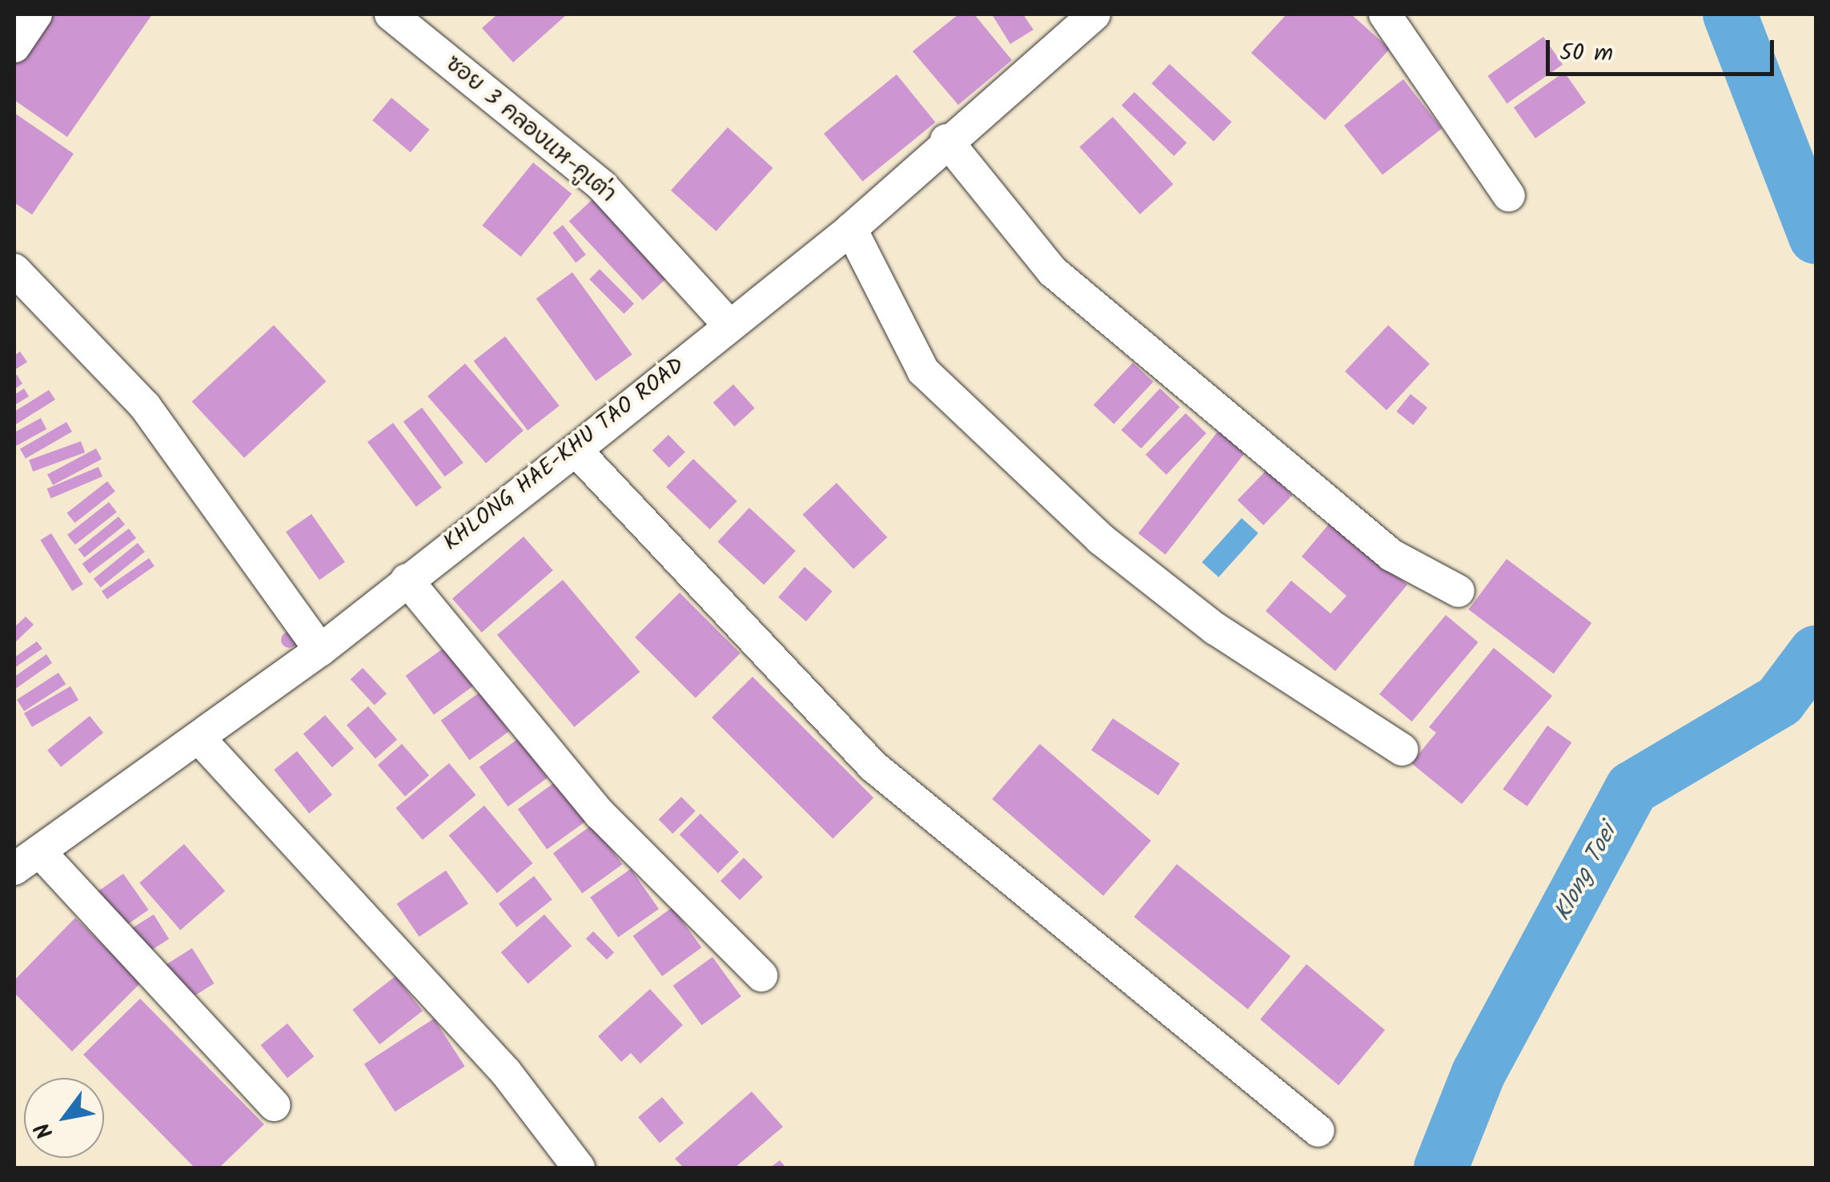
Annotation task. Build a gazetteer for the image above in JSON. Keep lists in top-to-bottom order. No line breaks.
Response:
{"streets":{"street":["ซอย 3 คลองแห-คูเต่า","KHLONG HAE-KHU TAO ROAD"]},"crossings":[["ซอย 3 คลองแห-คูเต่า","KHLONG HAE-KHU TAO ROAD"]],"water":["Klong Toei"],"scale_bar":"50 m","north":"bottom left"}
